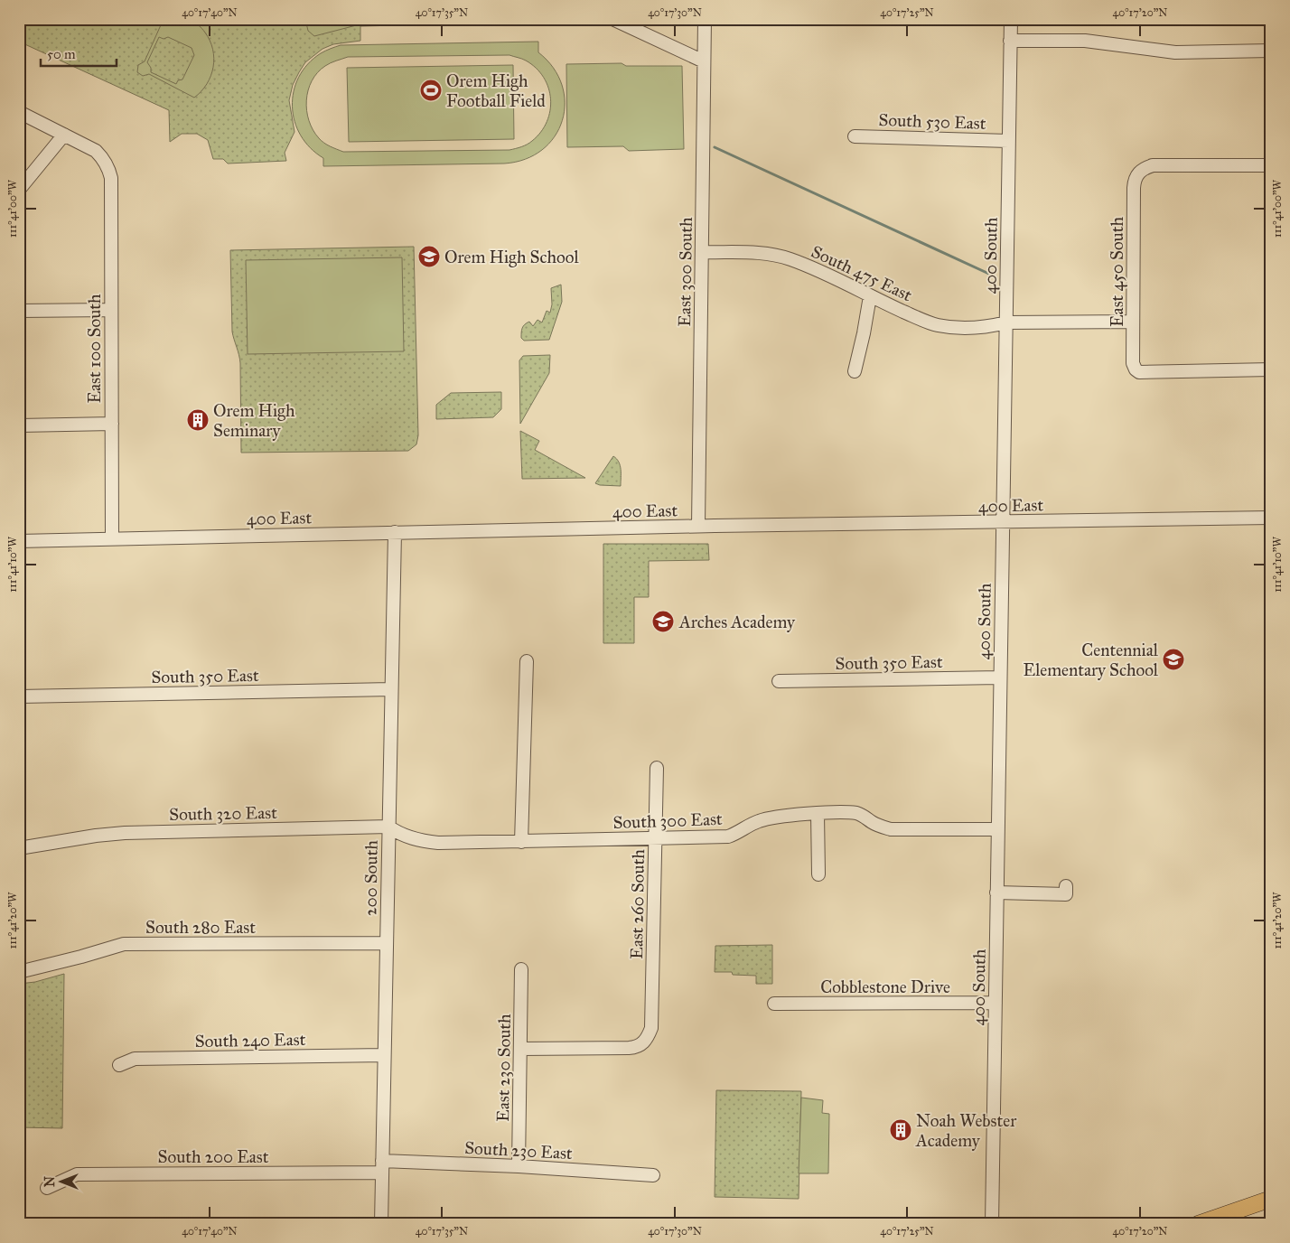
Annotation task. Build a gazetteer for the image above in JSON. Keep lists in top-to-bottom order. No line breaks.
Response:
{"streets":{"street":["South 530 East","400 South","East 300 South","East 450 South","South 475 East","East 100 South","400 East","South 350 East","South 320 East","South 300 East","200 South","East 260 South","South 280 East","Cobblestone Drive","South 240 East","East 230 South","South 230 East","South 200 East"]},"crossings":[["South 530 East","400 South"],["400 South","South 475 East"],["400 South","400 East"],["400 South","South 350 East"],["400 South","South 300 East"],["400 South","Cobblestone Drive"],["East 300 South","South 475 East"],["East 300 South","400 East"],["East 450 South","South 475 East"],["East 100 South","400 East"],["400 East","200 South"],["South 350 East","200 South"],["South 320 East","South 300 East"],["South 320 East","200 South"],["South 300 East","200 South"],["South 300 East","East 260 South"],["200 South","South 280 East"],["200 South","South 240 East"],["200 South","South 230 East"],["200 South","South 200 East"],["East 260 South","East 230 South"],["East 230 South","South 230 East"],["South 230 East","South 200 East"]],"places":{"sports":["Orem High Football Field"],"school or university":["Orem High School","Arches Academy","Centennial Elementary School"],"building":["Orem High Seminary","Noah Webster Academy"]},"scale_bar":"50 m","north":"left","coordinates":["40°17'40\"N","40°17'35\"N","40°17'30\"N","40°17'25\"N","40°17'20\"N","111°41'00\"W","111°41'10\"W","111°41'20\"W"]}
